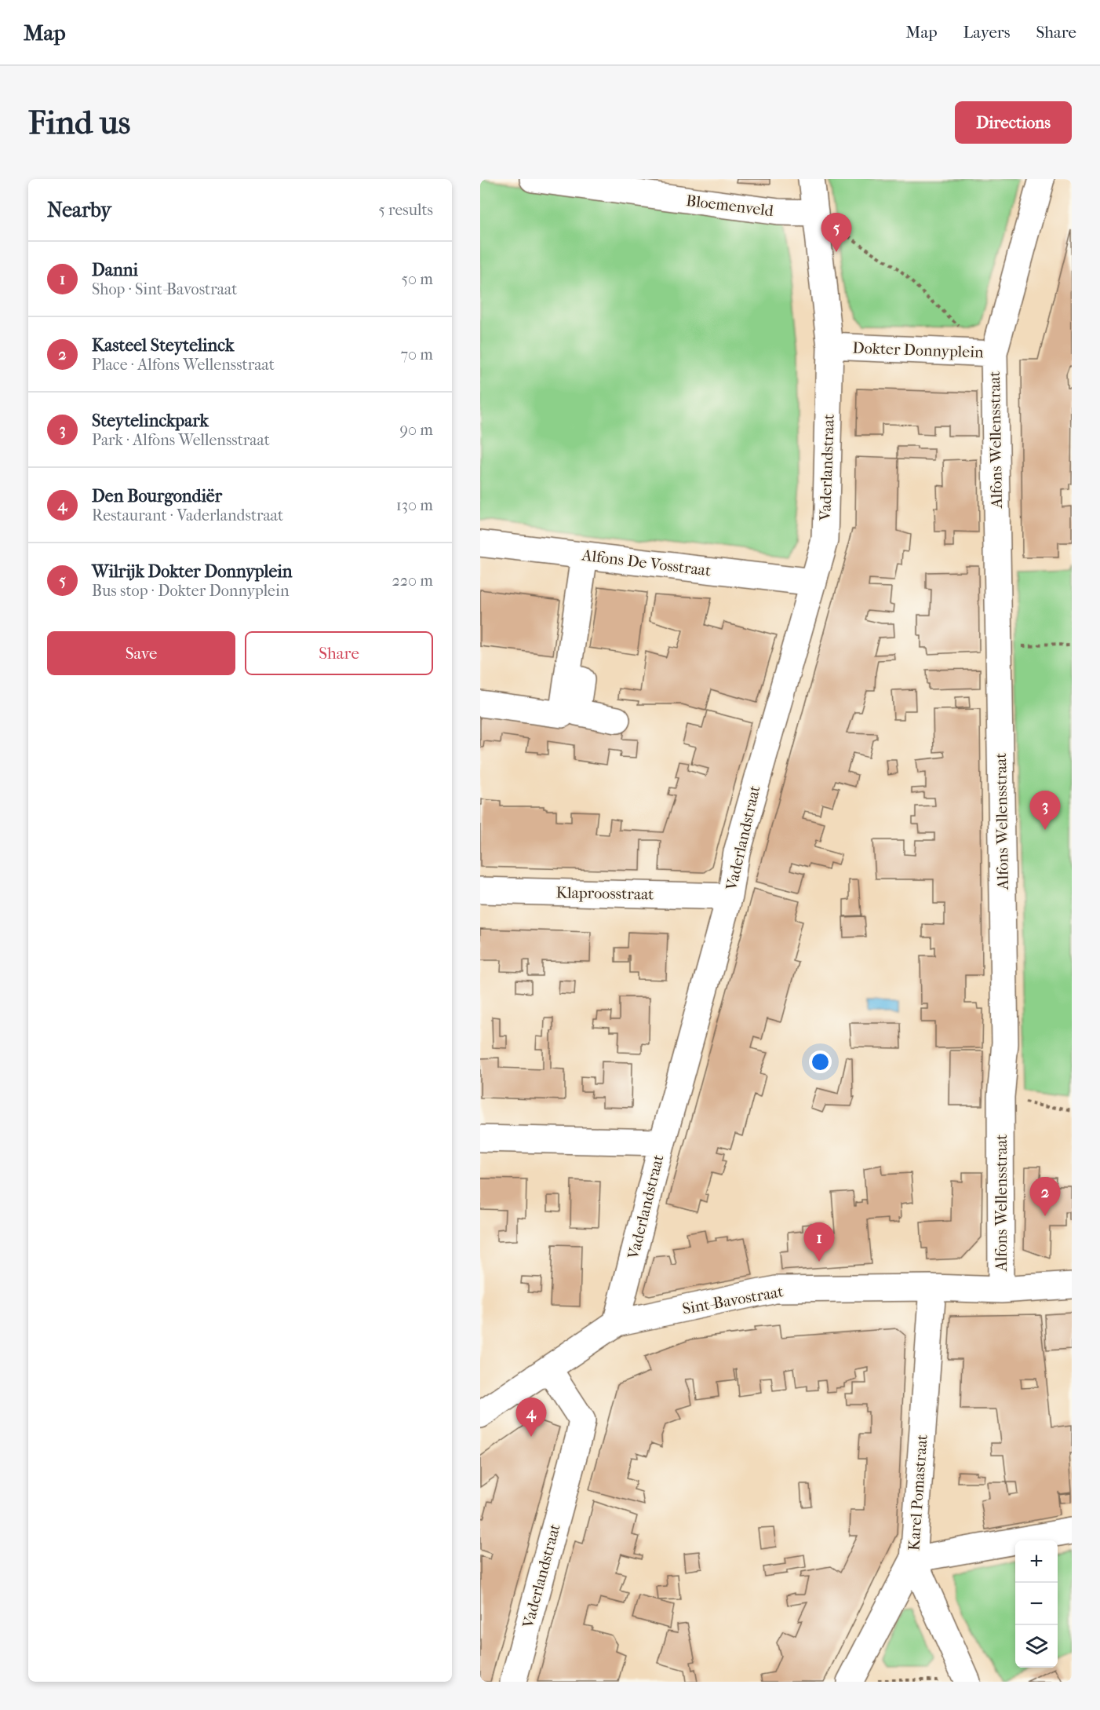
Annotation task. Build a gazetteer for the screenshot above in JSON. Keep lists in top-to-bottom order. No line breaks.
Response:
{"streets":{"street":["Bloemenveld","Dokter Donnyplein","Alfons Wellensstraat","Vaderlandstraat","Alfons De Vosstraat","Klaproosstraat","Sint-Bavostraat","Karel Pomastraat"]},"crossings":[["Bloemenveld","Dokter Donnyplein"],["Dokter Donnyplein","Alfons Wellensstraat"],["Dokter Donnyplein","Vaderlandstraat"],["Alfons Wellensstraat","Sint-Bavostraat"],["Vaderlandstraat","Alfons De Vosstraat"],["Vaderlandstraat","Klaproosstraat"],["Vaderlandstraat","Sint-Bavostraat"],["Sint-Bavostraat","Karel Pomastraat"]],"page":{"header":"Map","nav":["Map","Layers","Share"],"buttons":["Directions",["Save","Share"]],"title":"Find us","heading":["Nearby","5 results"],"pins":["5","3","2","1","4"],"list":[{"mark":"1","name":"Danni","note":"Shop · Sint-Bavostraat","value":"50 m"},{"mark":"2","name":"Kasteel Steytelinck","note":"Place · Alfons Wellensstraat","value":"70 m"},{"mark":"3","name":"Steytelinckpark","note":"Park · Alfons Wellensstraat","value":"90 m"},{"mark":"4","name":"Den Bourgondiër","note":"Restaurant · Vaderlandstraat","value":"130 m"},{"mark":"5","name":"Wilrijk Dokter Donnyplein","note":"Bus stop · Dokter Donnyplein","value":"220 m"}],"map_buttons":["+","−"]}}
